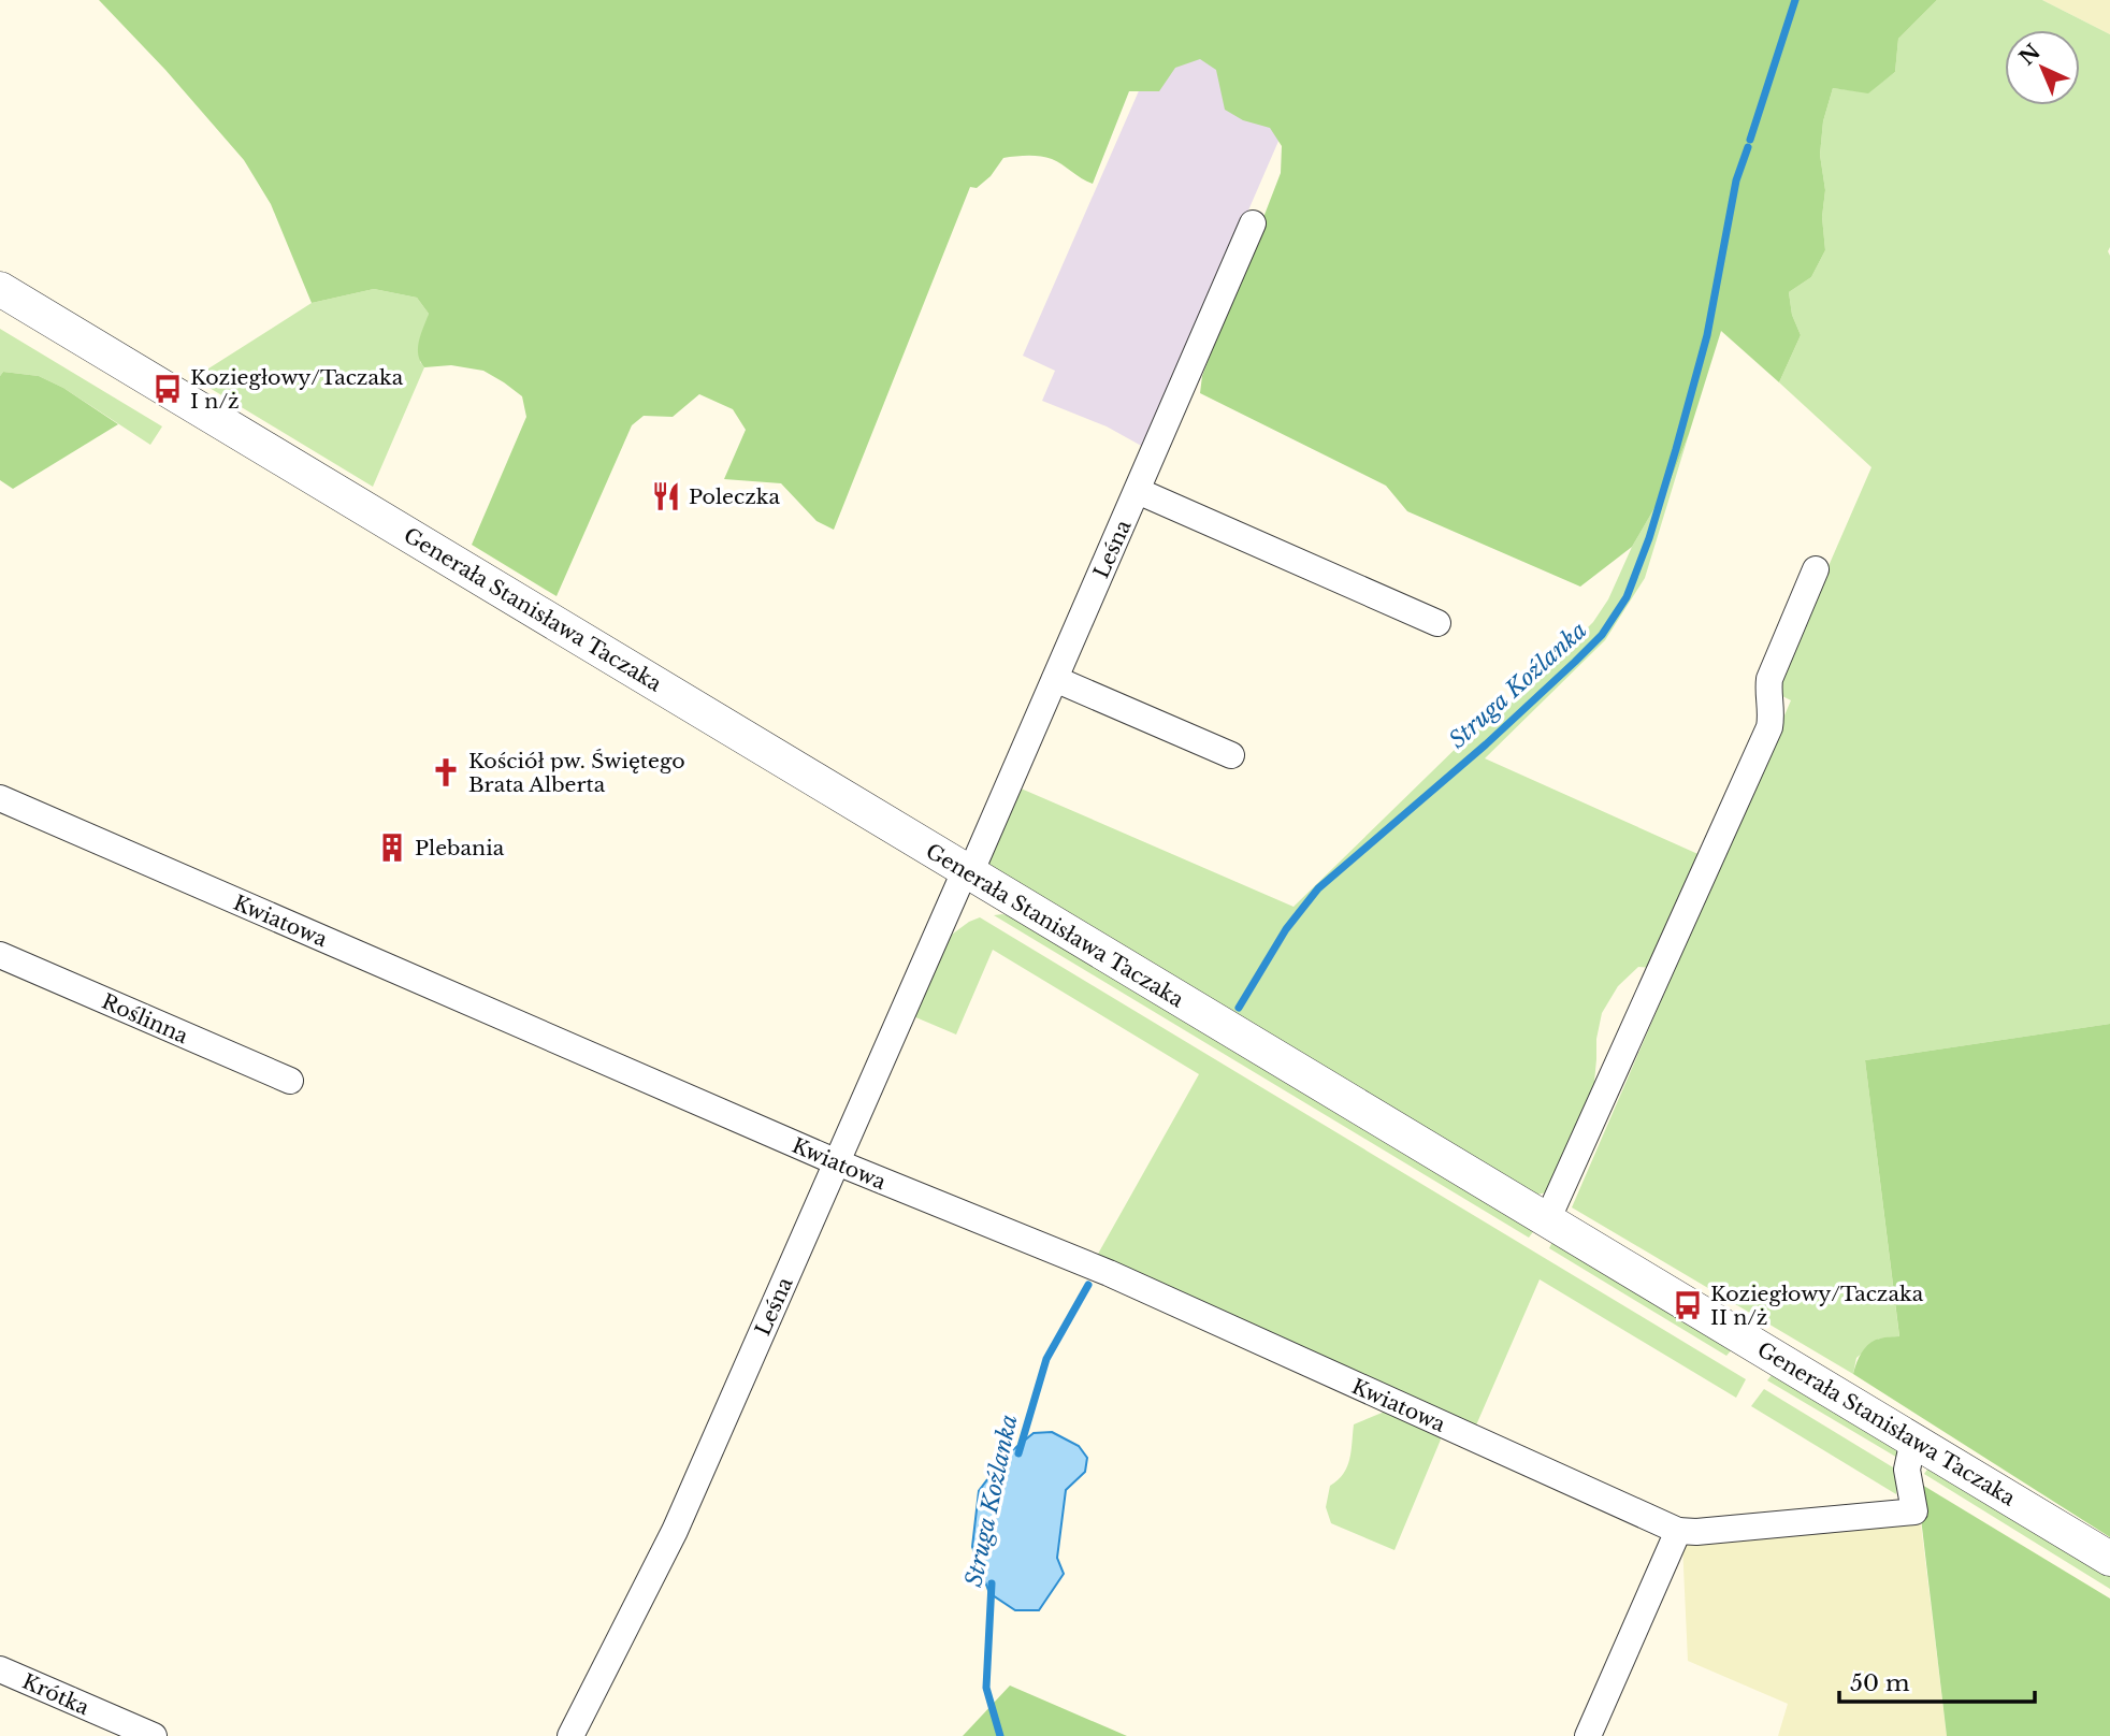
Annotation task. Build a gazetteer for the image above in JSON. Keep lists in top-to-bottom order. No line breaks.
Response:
{"streets":{"street":["Leśna","Generała Stanisława Taczaka","Kwiatowa","Roślinna","Krótka"]},"crossings":[["Leśna","Generała Stanisława Taczaka"],["Leśna","Kwiatowa"],["Generała Stanisława Taczaka","Kwiatowa"]],"water":["Struga Koźlanka"],"places":{"bus stop":["Koziegłowy/Taczaka I n/ż","Koziegłowy/Taczaka II n/ż"],"restaurant":["Poleczka"],"church":["Kościół pw. Świętego Brata Alberta"],"building":["Plebania"]},"scale_bar":"50 m","north":"top left"}
